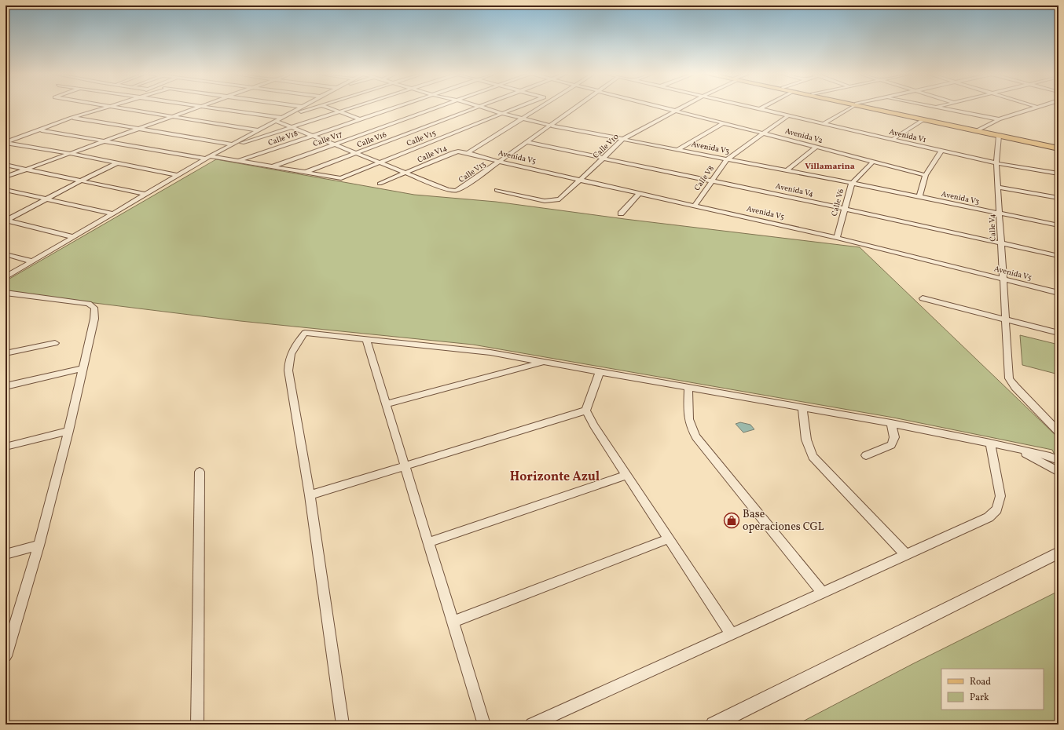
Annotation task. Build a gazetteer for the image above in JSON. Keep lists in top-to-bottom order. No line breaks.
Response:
{"streets":{"street":["Avenida V2","Avenida V1","Calle V18","Calle V15","Calle V17","Calle V16","Calle V10","Avenida V3","Calle V14","Avenida V5","Calle V13","Calle V8","Avenida V4","Calle V6","Calle V4"]},"crossings":[["Avenida V2","Calle V10"],["Avenida V2","Calle V8"],["Avenida V2","Calle V6"],["Avenida V1","Calle V8"],["Avenida V1","Calle V4"],["Calle V15","Calle V16"],["Calle V15","Avenida V3"],["Calle V10","Avenida V3"],["Calle V10","Avenida V5"],["Calle V10","Avenida V4"],["Avenida V3","Calle V13"],["Avenida V3","Calle V8"],["Avenida V3","Calle V6"],["Avenida V3","Calle V4"],["Calle V14","Avenida V5"],["Calle V14","Calle V13"],["Avenida V5","Calle V13"],["Avenida V5","Calle V8"],["Avenida V5","Calle V6"],["Avenida V5","Calle V4"],["Calle V13","Avenida V4"],["Calle V8","Avenida V4"],["Avenida V4","Calle V6"],["Avenida V4","Calle V4"]],"districts":["Villamarina","Horizonte Azul"],"places":{"shop":["Base operaciones CGL"]},"legend":["Road","Park"]}
